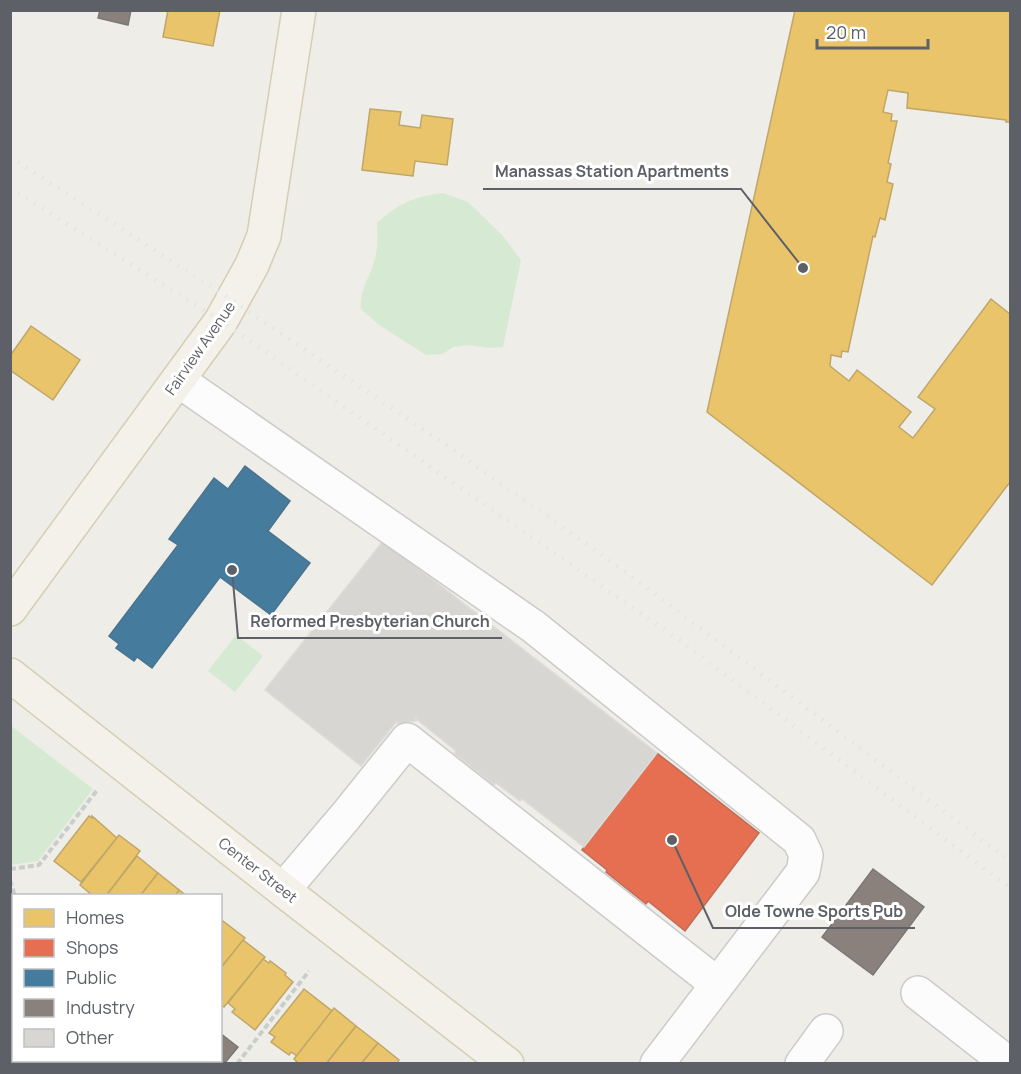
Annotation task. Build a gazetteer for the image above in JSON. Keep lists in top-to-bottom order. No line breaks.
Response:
{"streets":{"main road":["Fairview Avenue","Center Street"]},"places":["Manassas Station Apartments","Reformed Presbyterian Church","Olde Towne Sports Pub"],"legend":["Homes","Shops","Public","Industry","Other"],"scale_bar":"20 m"}
